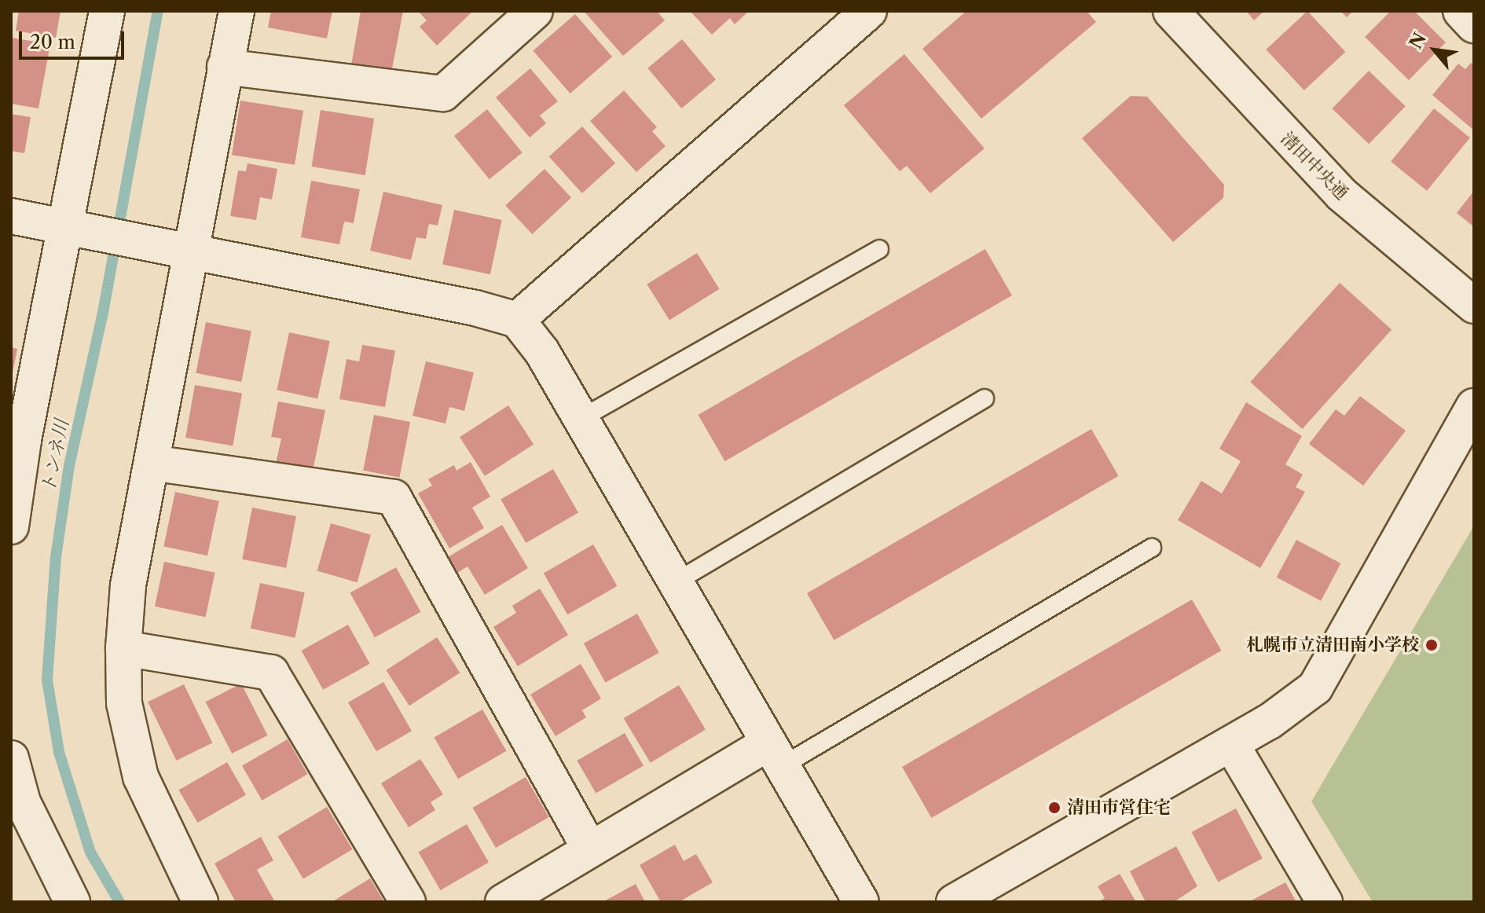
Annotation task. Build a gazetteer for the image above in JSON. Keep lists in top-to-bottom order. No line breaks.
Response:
{"streets":{"street":["清田中央通"]},"water":["トンネ川"],"places":["札幌市立清田南小学校","清田市営住宅"],"scale_bar":"20 m","north":"top left"}
